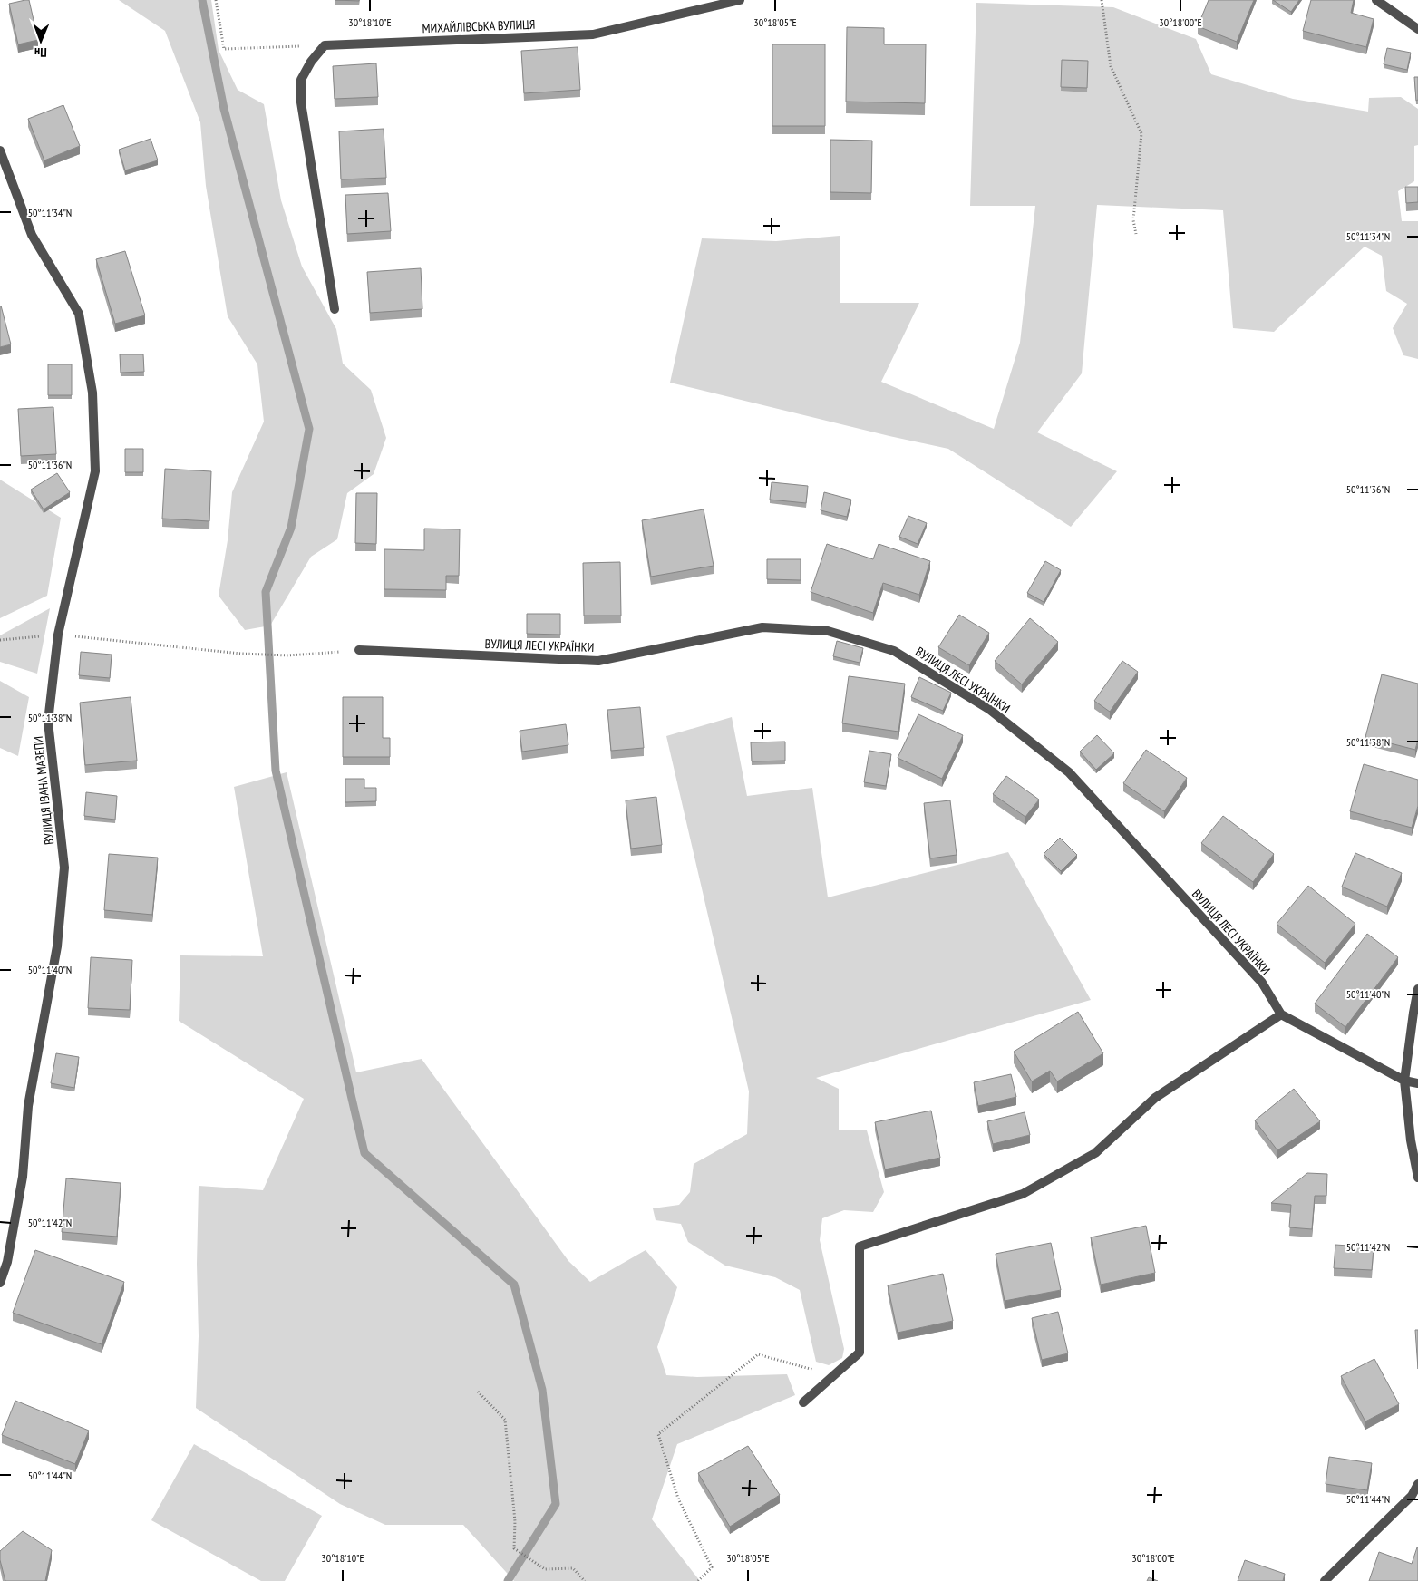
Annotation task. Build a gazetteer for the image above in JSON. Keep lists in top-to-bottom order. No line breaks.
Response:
{"streets":{"street":["МИХАЙЛІВСЬКА ВУЛИЦЯ","ВУЛИЦЯ ЛЕСІ УКРАЇНКИ","ВУЛИЦЯ ІВАНА МАЗЕПИ"]},"north":"bottom","coordinates":["30°18'10\"E","30°18'05\"E","30°18'00\"E","50°11'34\"N","50°11'36\"N","50°11'38\"N","50°11'40\"N","50°11'42\"N","50°11'44\"N"]}
